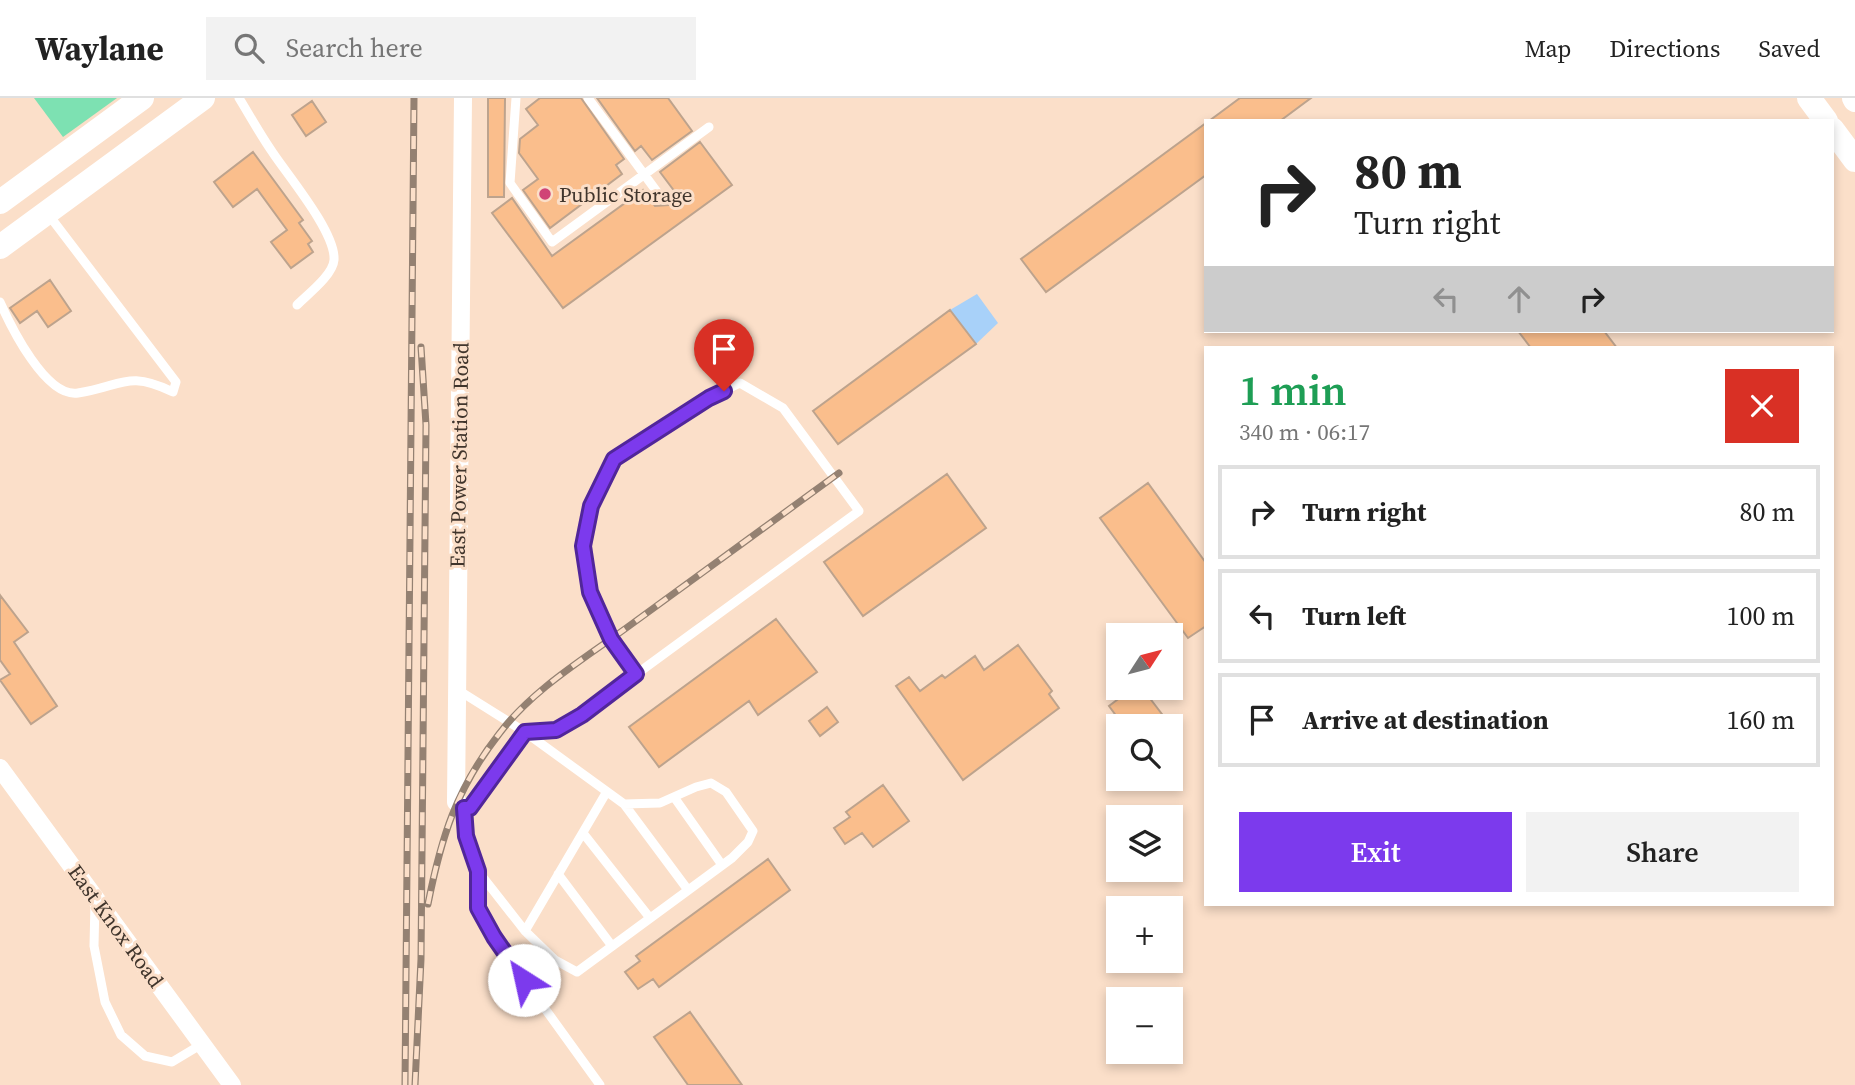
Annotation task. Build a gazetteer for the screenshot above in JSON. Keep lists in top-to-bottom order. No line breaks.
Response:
{"streets":{"street":["East Power Station Road","East Knox Road"]},"places":["Public Storage"],"north":"top right","page":{"header":"Waylane","search":"Search here","nav":["Map","Directions","Saved"],"turn":["80 m","Turn right"],"heading":["1 min","340 m · 06:17"],"list":[{"name":"Turn right","value":"80 m"},{"name":"Turn left","value":"100 m"},{"name":"Arrive at destination","value":"160 m"}],"map_buttons":["+","−"],"buttons":["Exit","Share"]}}
